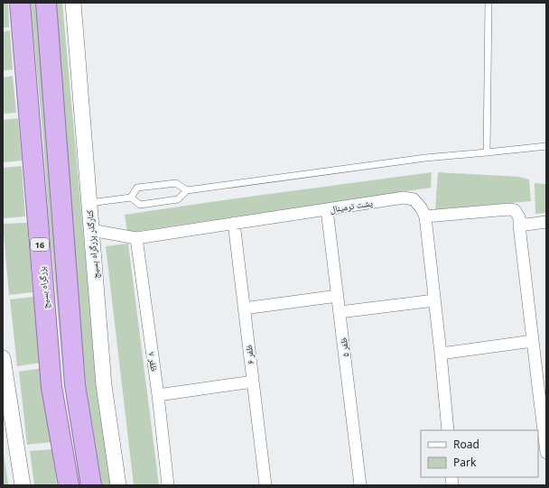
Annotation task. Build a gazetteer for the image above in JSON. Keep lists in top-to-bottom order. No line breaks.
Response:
{"streets":{"highway":["16","بزرگراه بسیج"],"street":["پشت ترمینال","کنارگذر بزرگراه بسیج","ظفر ۵","ظفر ۶","ظفر ۷"]},"crossings":[["پشت ترمینال","کنارگذر بزرگراه بسیج"],["پشت ترمینال","ظفر ۵"],["پشت ترمینال","ظفر ۶"],["پشت ترمینال","ظفر ۷"]],"legend":["Road","Park"]}
